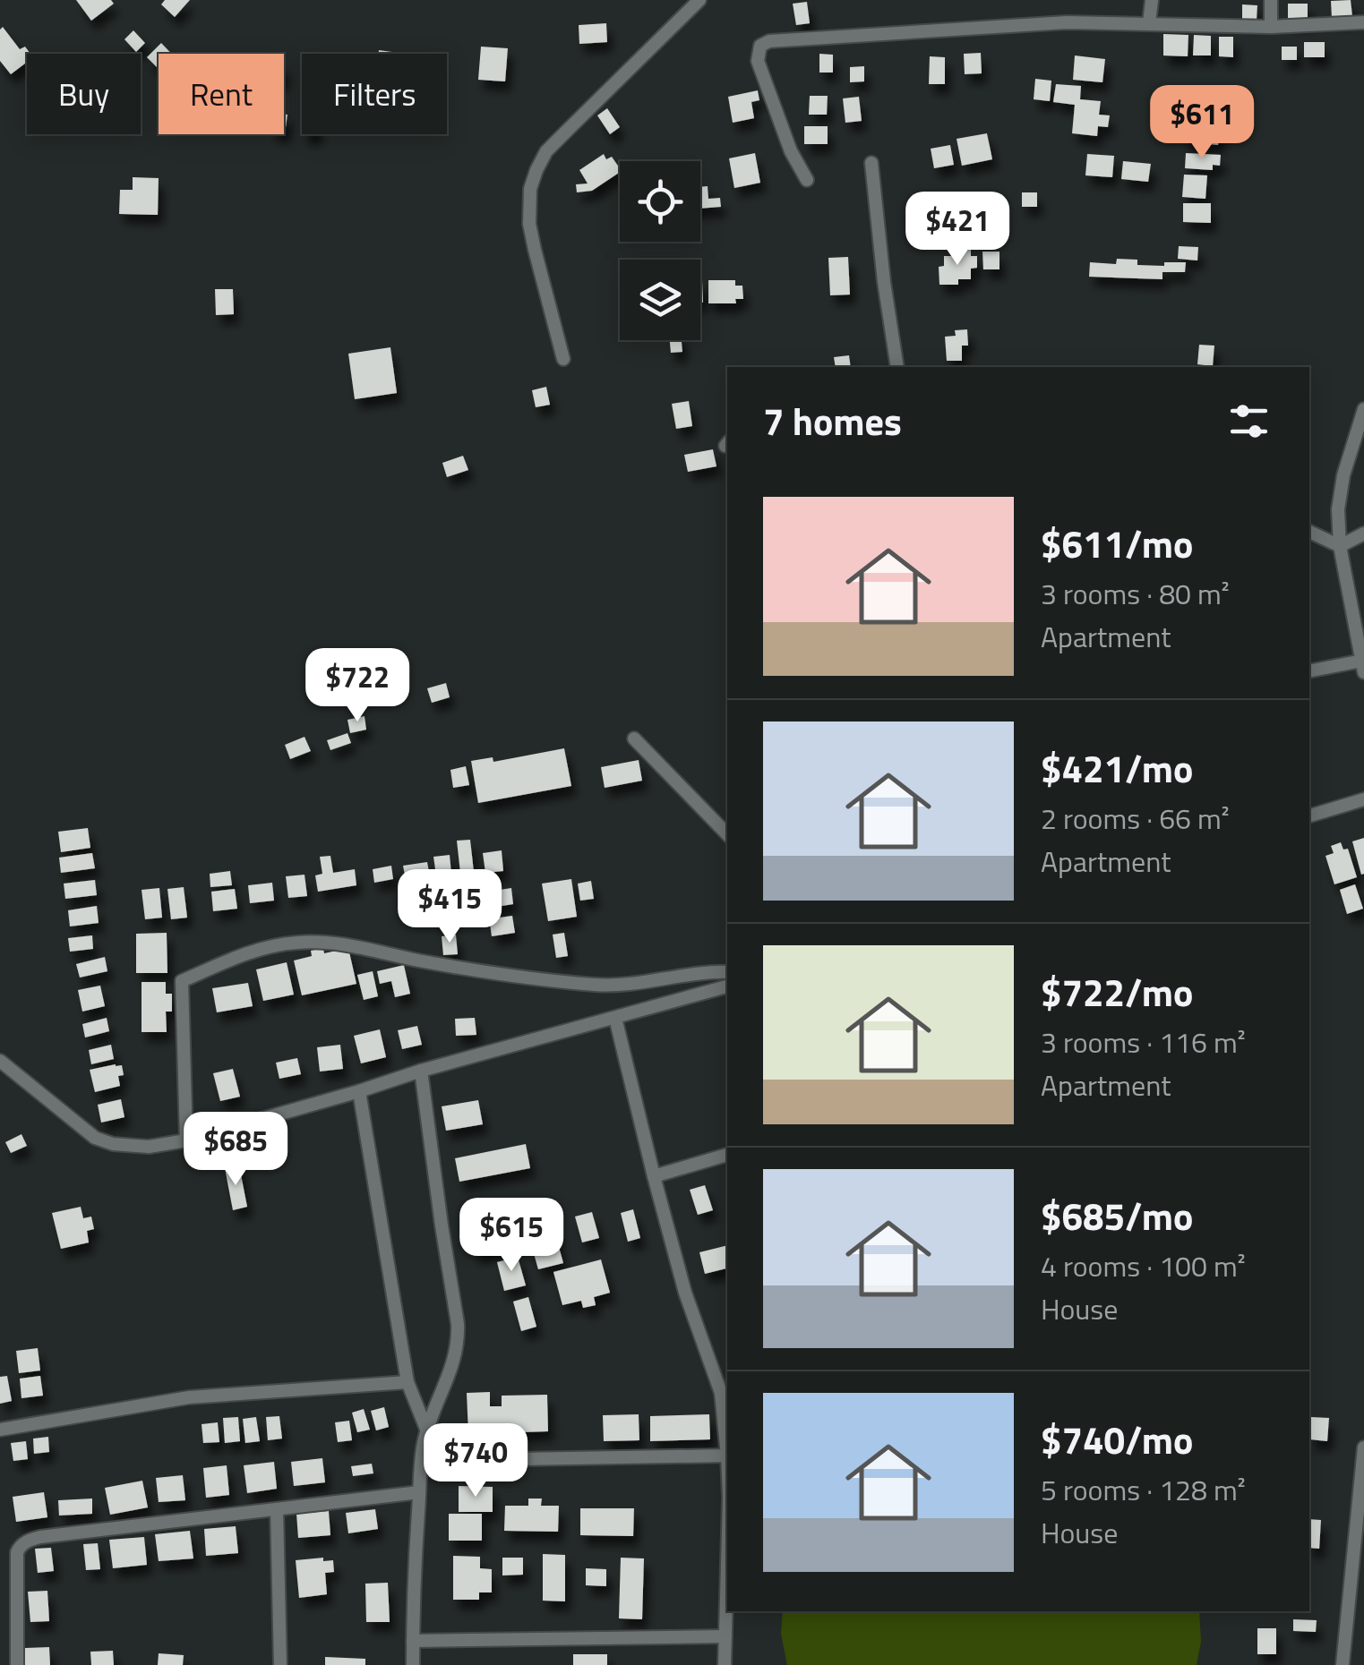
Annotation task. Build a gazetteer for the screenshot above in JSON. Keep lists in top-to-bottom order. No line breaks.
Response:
{"page":{"chip":["Buy","Rent","Filters"],"price":["$611","$421","$722","$415","$685","$615","$740"],"heading":"7 homes","list":[{"name":"$611/mo","note":"3 rooms · 80 m² · Apartment"},{"name":"$421/mo","note":"2 rooms · 66 m² · Apartment"},{"name":"$722/mo","note":"3 rooms · 116 m² · Apartment"},{"name":"$685/mo","note":"4 rooms · 100 m² · House"},{"name":"$740/mo","note":"5 rooms · 128 m² · House"}]}}
